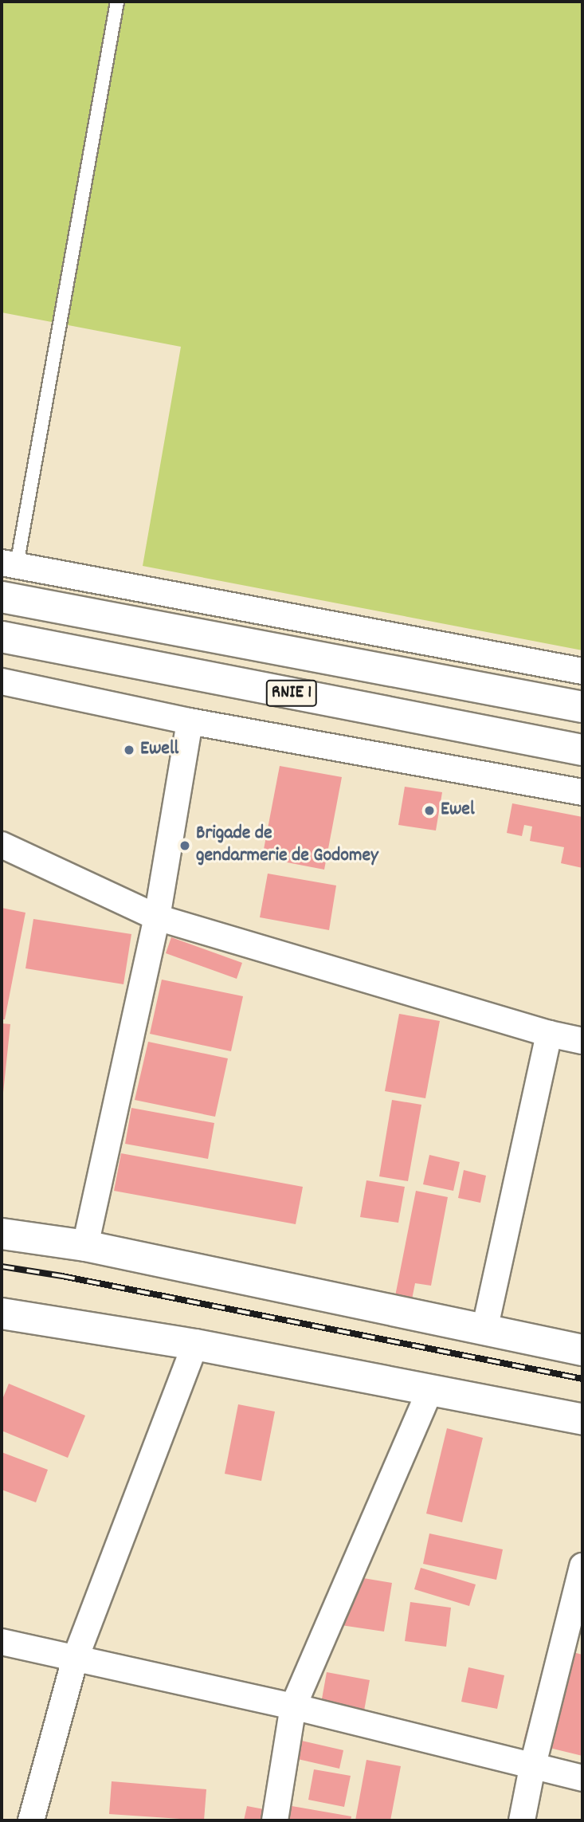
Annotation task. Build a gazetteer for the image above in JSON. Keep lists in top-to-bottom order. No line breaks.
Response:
{"streets":{"main road":["RNIE 1"]},"places":["Ewell","Ewel","Brigade de gendarmerie de Godomey"]}
